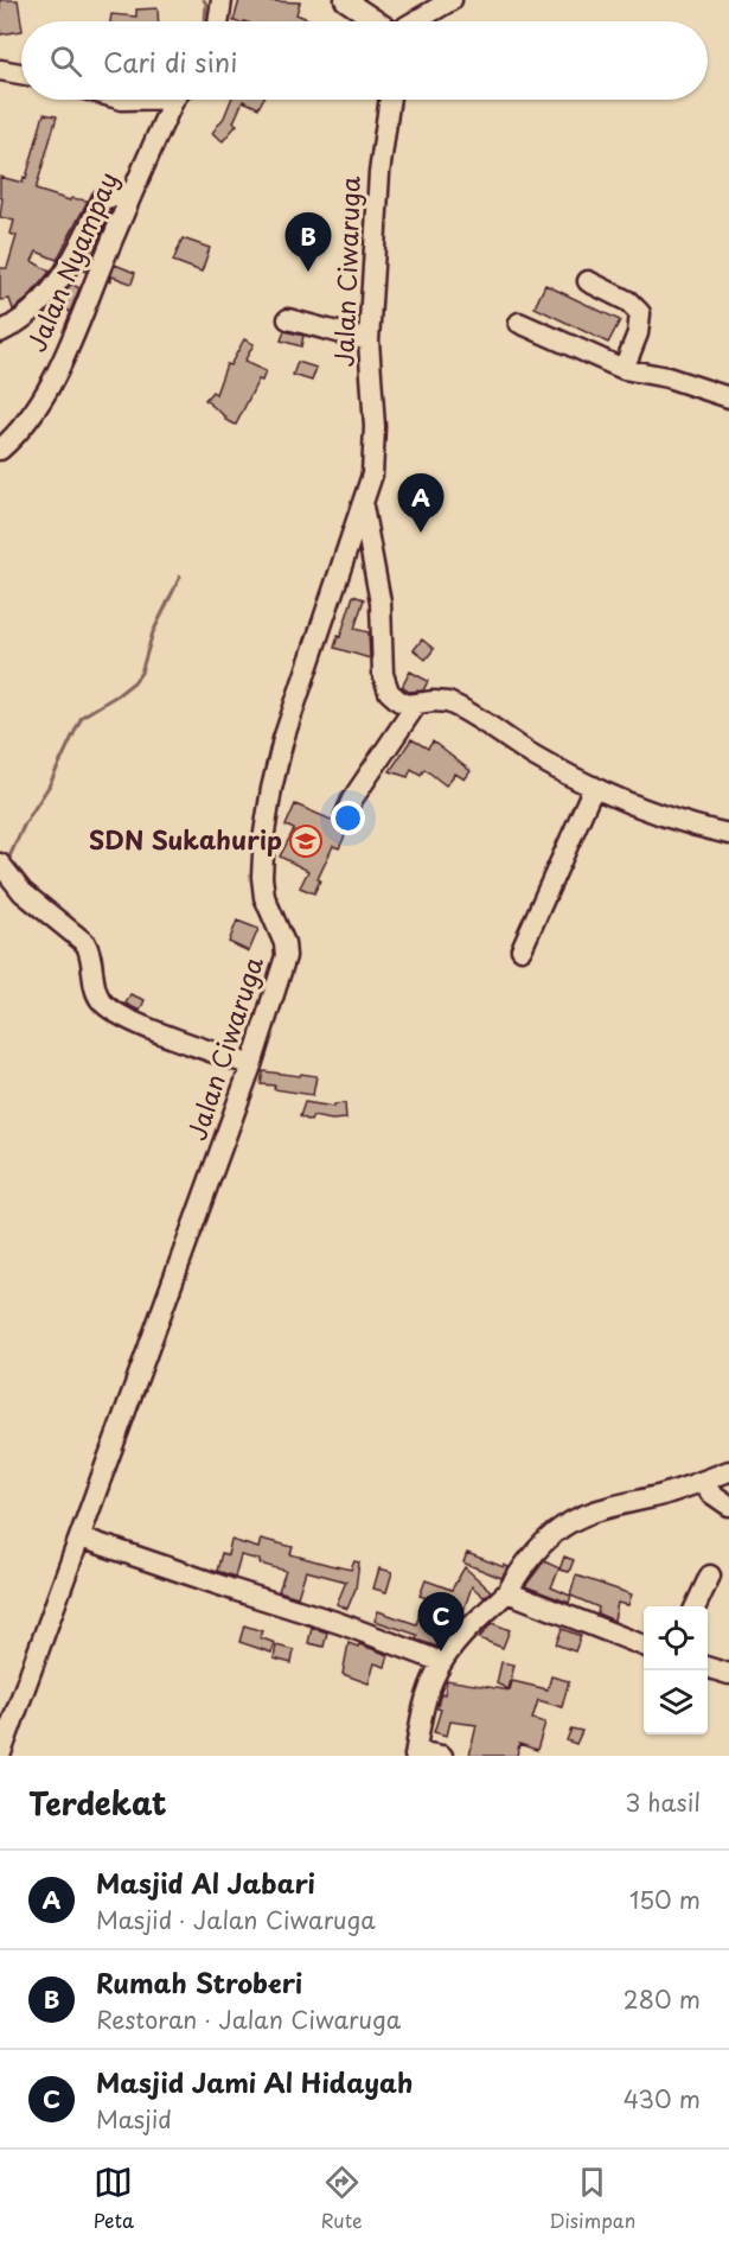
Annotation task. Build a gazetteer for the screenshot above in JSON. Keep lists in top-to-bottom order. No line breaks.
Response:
{"streets":{"street":["Jalan Nyampay","Jalan Ciwaruga"]},"places":{"school or university":["SDN Sukahurip"]},"page":{"search":"Cari di sini","pins":["B","A","C"],"heading":["Terdekat","3 hasil"],"list":[{"mark":"A","name":"Masjid Al Jabari","note":"Masjid · Jalan Ciwaruga","value":"150 m"},{"mark":"B","name":"Rumah Stroberi","note":"Restoran · Jalan Ciwaruga","value":"280 m"},{"mark":"C","name":"Masjid Jami Al Hidayah","note":"Masjid","value":"430 m"}],"nav":["Peta","Rute","Disimpan"]}}
